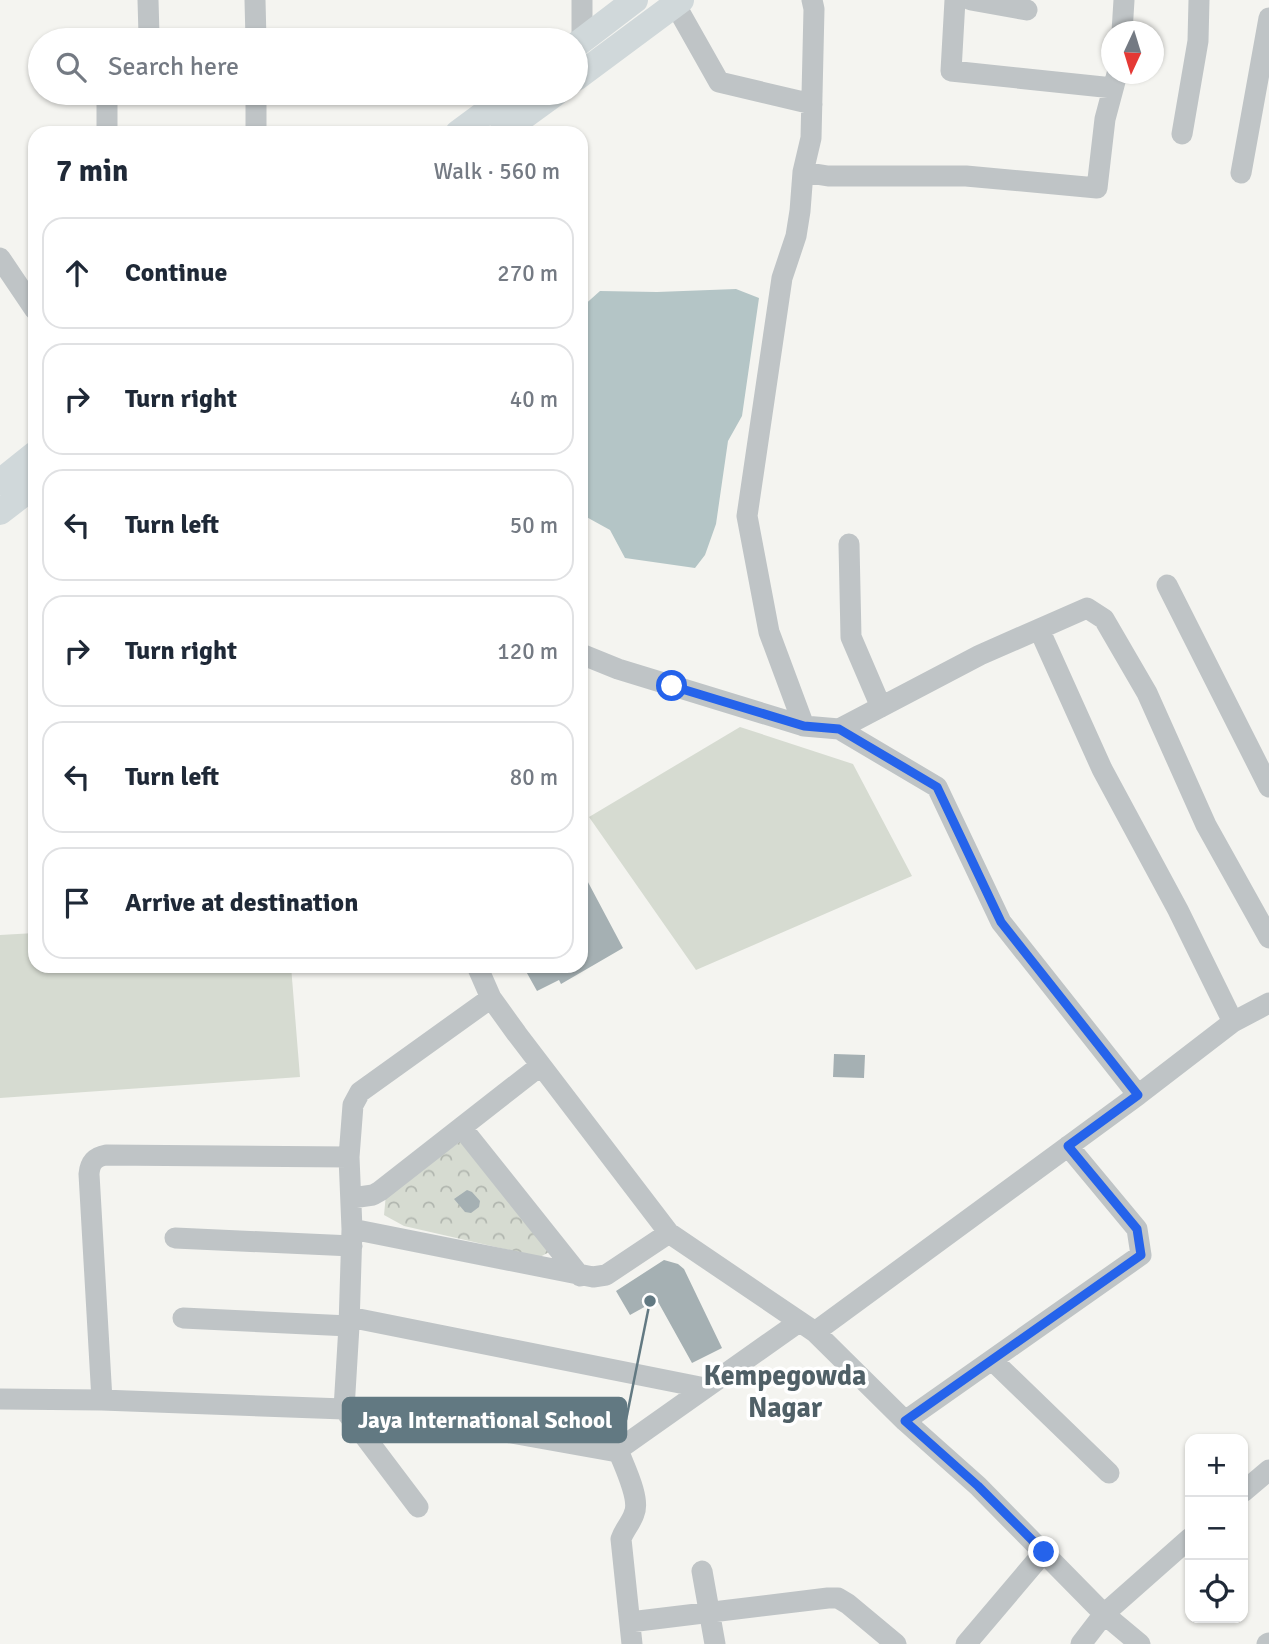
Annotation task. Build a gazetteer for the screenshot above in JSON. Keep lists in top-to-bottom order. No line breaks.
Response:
{"districts":["Kempegowda Nagar"],"places":["Jaya International School"],"north":"bottom","page":{"search":"Search here","heading":["7 min","Walk · 560 m"],"list":[["Continue","270 m"],["Turn right","40 m"],["Turn left","50 m"],["Turn right","120 m"],["Turn left","80 m"],"Arrive at destination"],"map_buttons":["+","−"]}}
